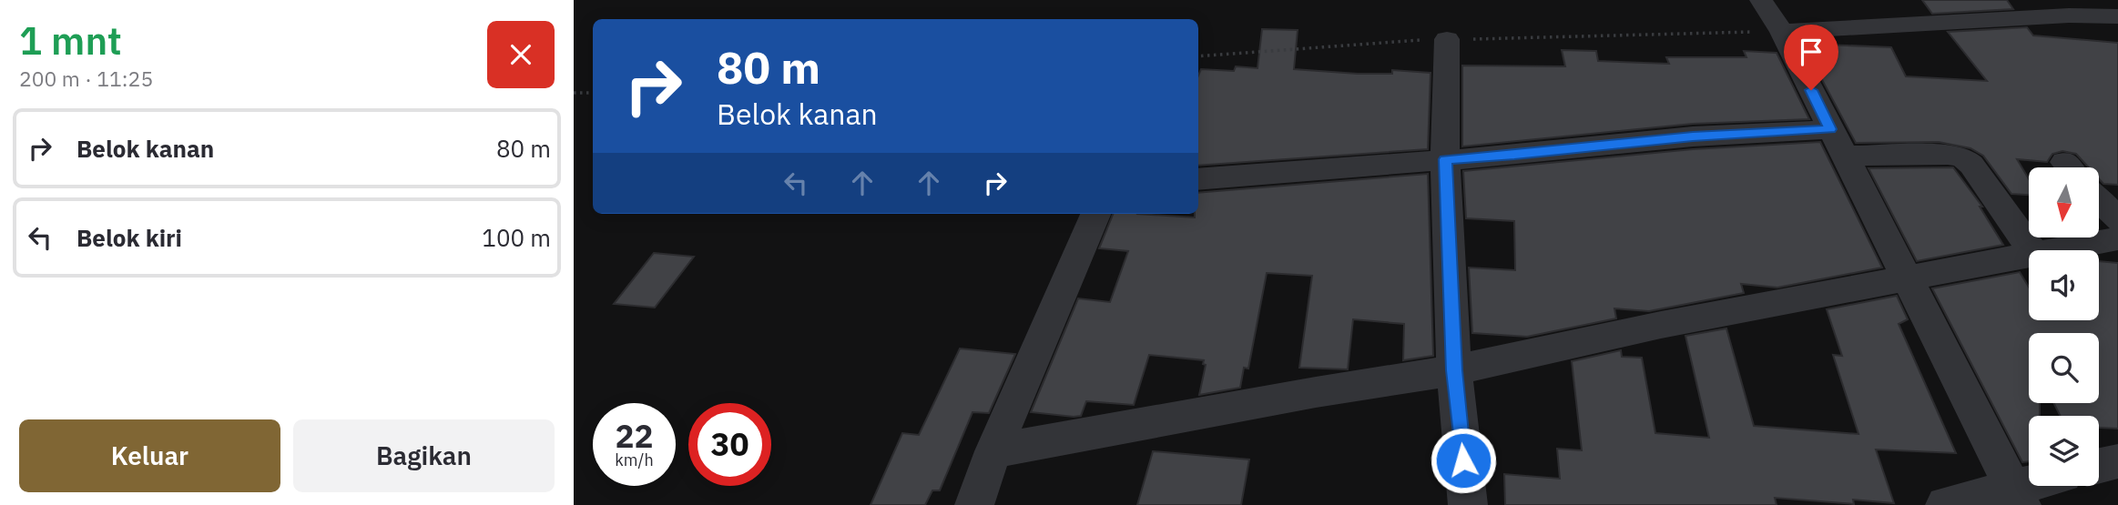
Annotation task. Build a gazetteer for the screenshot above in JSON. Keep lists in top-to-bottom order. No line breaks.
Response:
{"north":"bottom","page":{"heading":["1 mnt","200 m · 11:25"],"turn":["80 m","Belok kanan"],"list":[{"name":"Belok kanan","value":"80 m"},{"name":"Belok kiri","value":"100 m"}],"speed":"22 km/h","limit":"30","buttons":["Keluar","Bagikan"]}}
